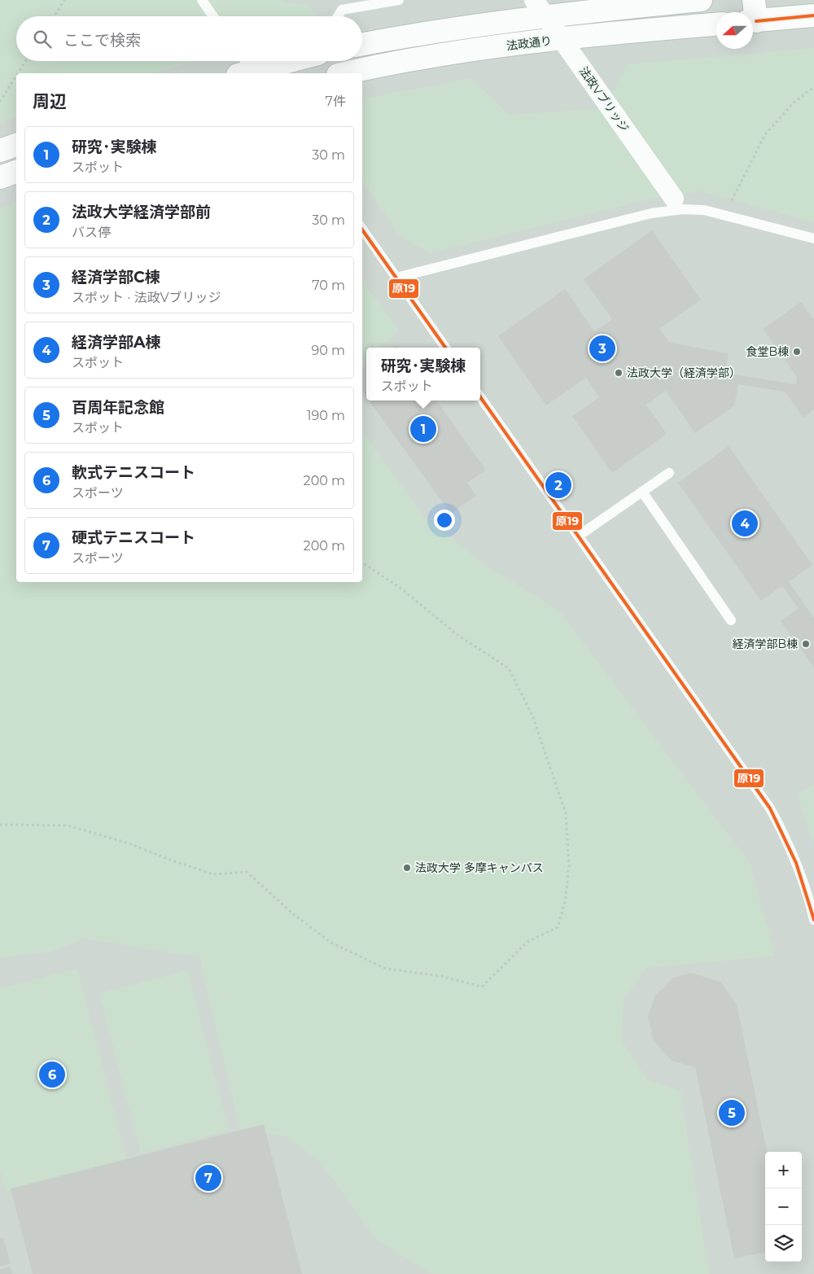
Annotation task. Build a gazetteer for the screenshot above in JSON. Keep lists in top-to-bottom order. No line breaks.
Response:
{"streets":{"street":["法政通り","法政Vブリッジ"]},"places":["食堂B棟","法政大学（経済学部）","経済学部B棟","法政大学 多摩キャンパス"],"lines":["transit line 原19"],"north":"left","page":{"search":"ここで検索","heading":["周辺","7件"],"list":[{"mark":"1","name":"研究･実験棟","note":"スポット","value":"30 m"},{"mark":"2","name":"法政大学経済学部前","note":"バス停","value":"30 m"},{"mark":"3","name":"経済学部C棟","note":"スポット · 法政Vブリッジ","value":"70 m"},{"mark":"4","name":"経済学部A棟","note":"スポット","value":"90 m"},{"mark":"5","name":"百周年記念館","note":"スポット","value":"190 m"},{"mark":"6","name":"軟式テニスコート","note":"スポーツ","value":"200 m"},{"mark":"7","name":"硬式テニスコート","note":"スポーツ","value":"200 m"}],"pins":["3","1","2","4","6","5","7"],"popup":["研究･実験棟","スポット"],"map_buttons":["+","−"]}}
